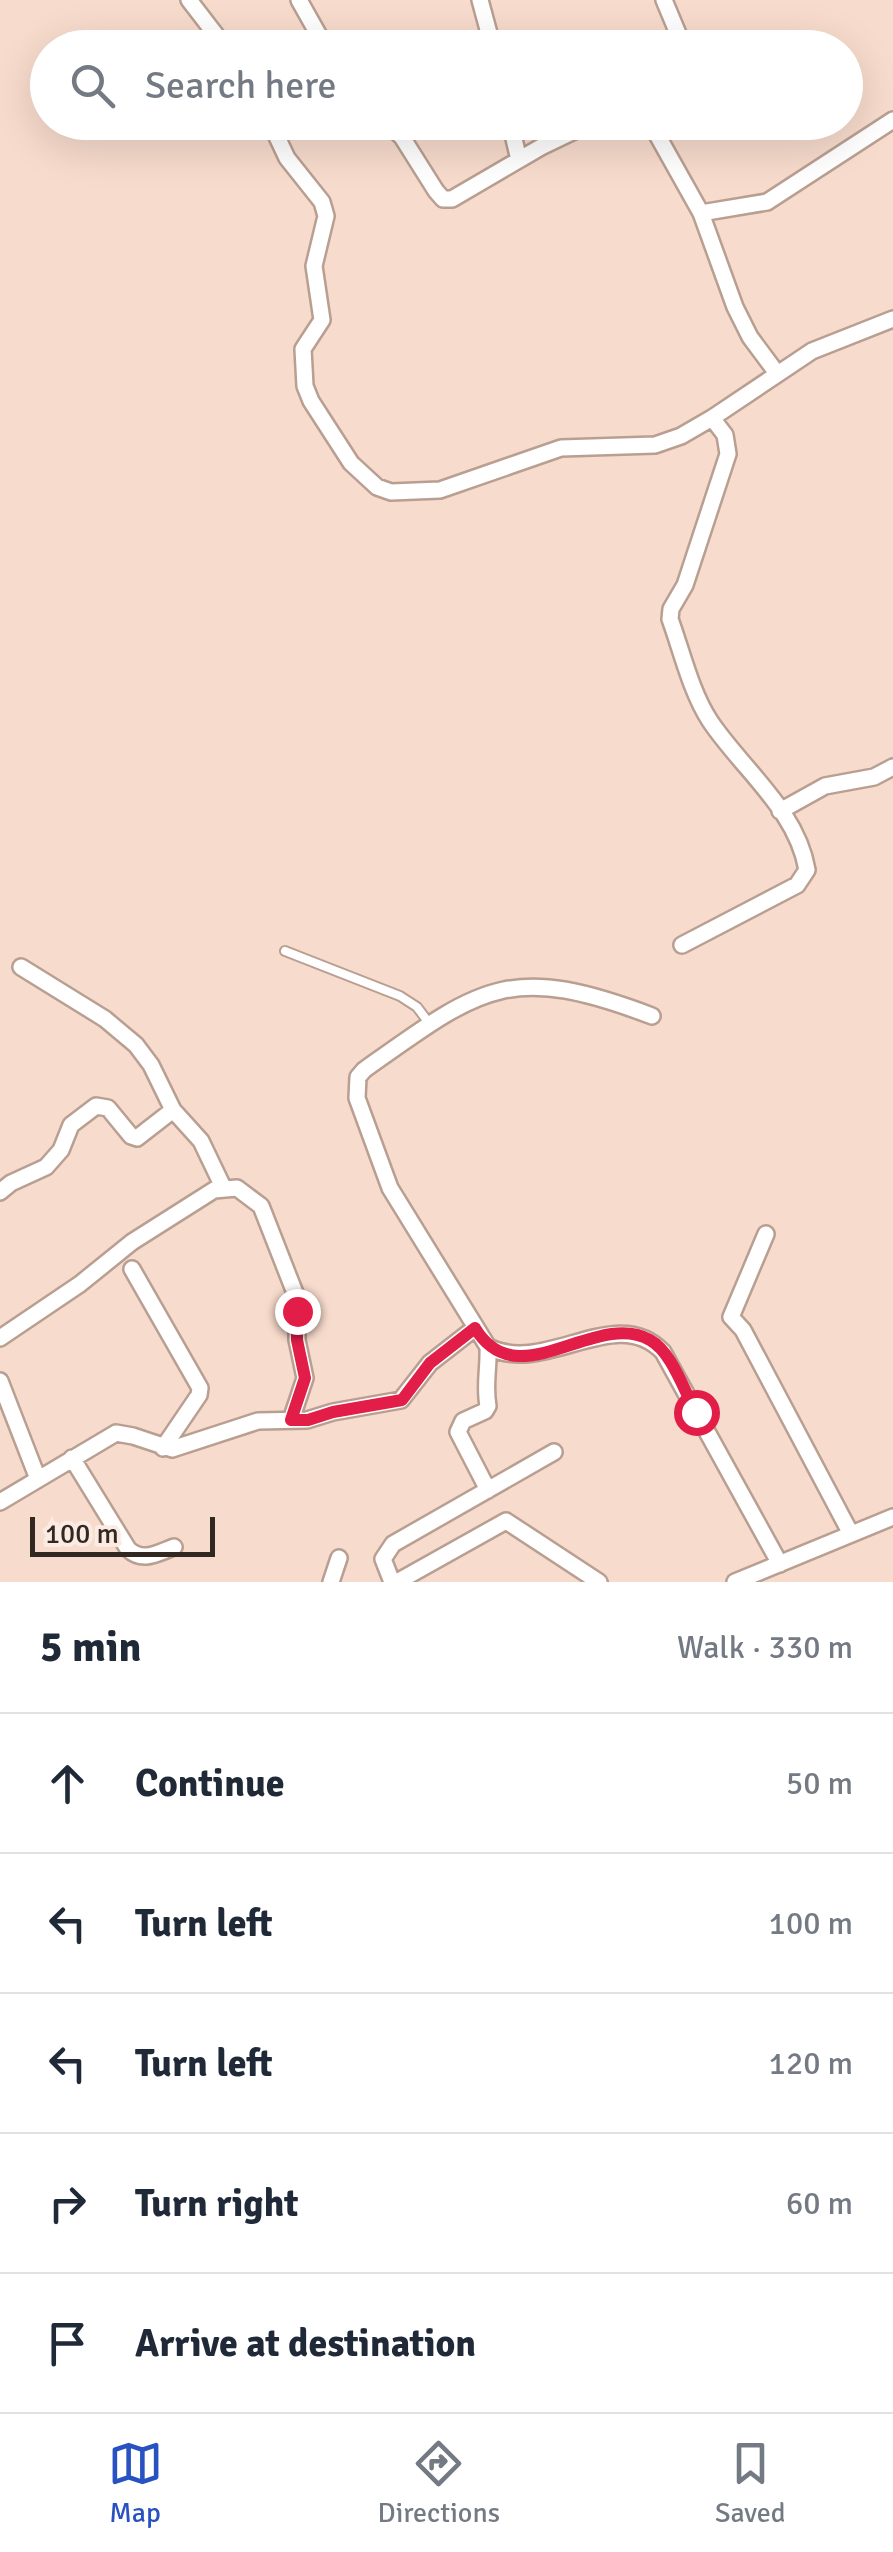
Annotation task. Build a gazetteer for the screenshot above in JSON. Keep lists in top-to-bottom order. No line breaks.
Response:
{"scale_bar":"100 m","page":{"search":"Search here","scale":"100 m","heading":["5 min","Walk · 330 m"],"list":[["Continue","50 m"],["Turn left","100 m"],["Turn left","120 m"],["Turn right","60 m"],"Arrive at destination"],"nav":["Map","Directions","Saved"]}}
